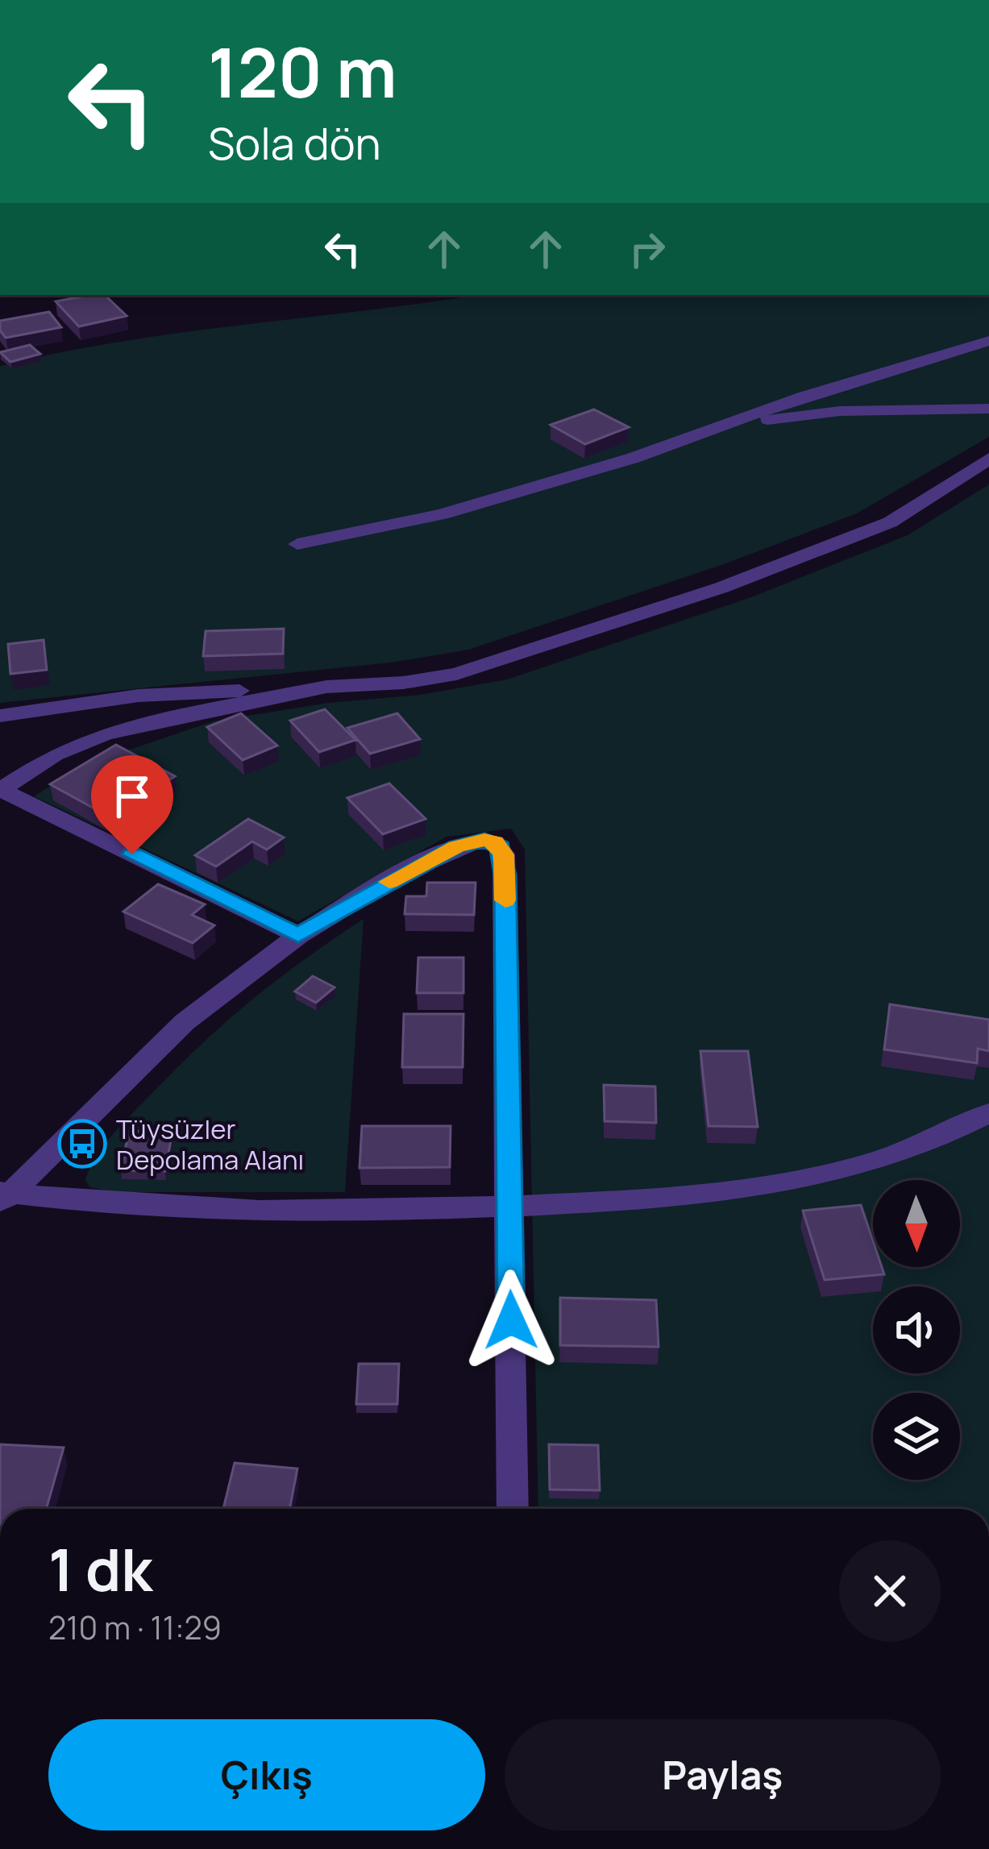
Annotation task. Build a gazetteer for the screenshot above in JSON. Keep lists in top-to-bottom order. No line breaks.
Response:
{"places":{"bus stop":["Tüysüzler Depolama Alanı"]},"north":"bottom","page":{"turn":["120 m","Sola dön"],"heading":["1 dk","210 m · 11:29"],"buttons":["Çıkış","Paylaş"]}}
